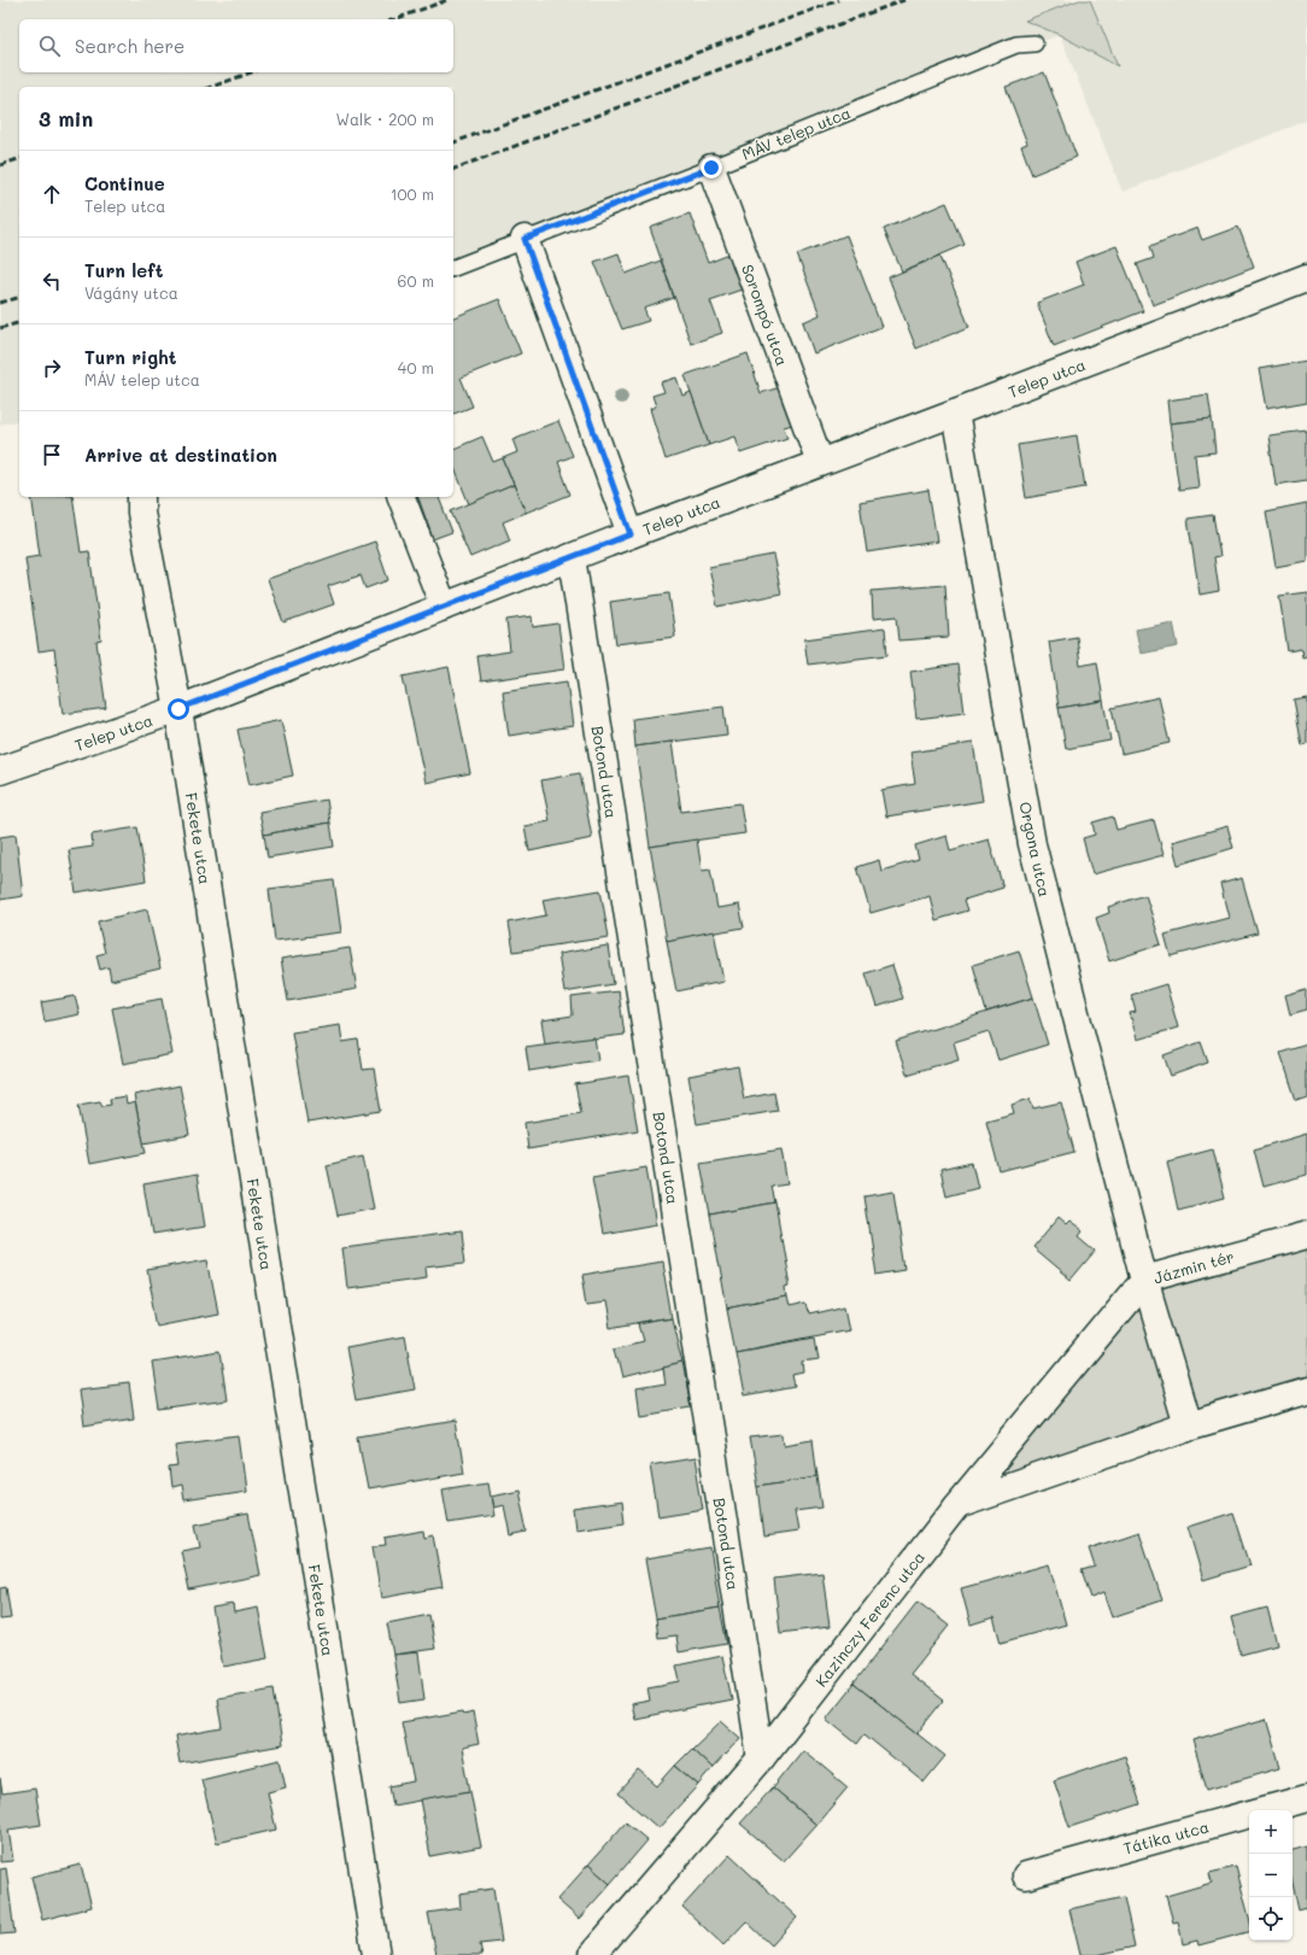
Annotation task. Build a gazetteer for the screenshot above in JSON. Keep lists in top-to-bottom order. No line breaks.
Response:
{"streets":{"street":["Sorompó utca","Telep utca","Botond utca","Fekete utca","Orgona utca","Jázmin tér","Kazinczy Ferenc utca","Tátika utca"],"lane":["MÁV telep utca"]},"crossings":[["MÁV telep utca","Sorompó utca"],["Sorompó utca","Telep utca"],["Telep utca","Botond utca"],["Telep utca","Fekete utca"],["Telep utca","Orgona utca"],["Botond utca","Kazinczy Ferenc utca"],["Orgona utca","Jázmin tér"],["Orgona utca","Kazinczy Ferenc utca"],["Jázmin tér","Kazinczy Ferenc utca"]],"page":{"search":"Search here","heading":["3 min","Walk · 200 m"],"list":[["Continue","Telep utca","100 m"],["Turn left","Vágány utca","60 m"],["Turn right","MÁV telep utca","40 m"],"Arrive at destination"],"map_buttons":["+","−"]}}
